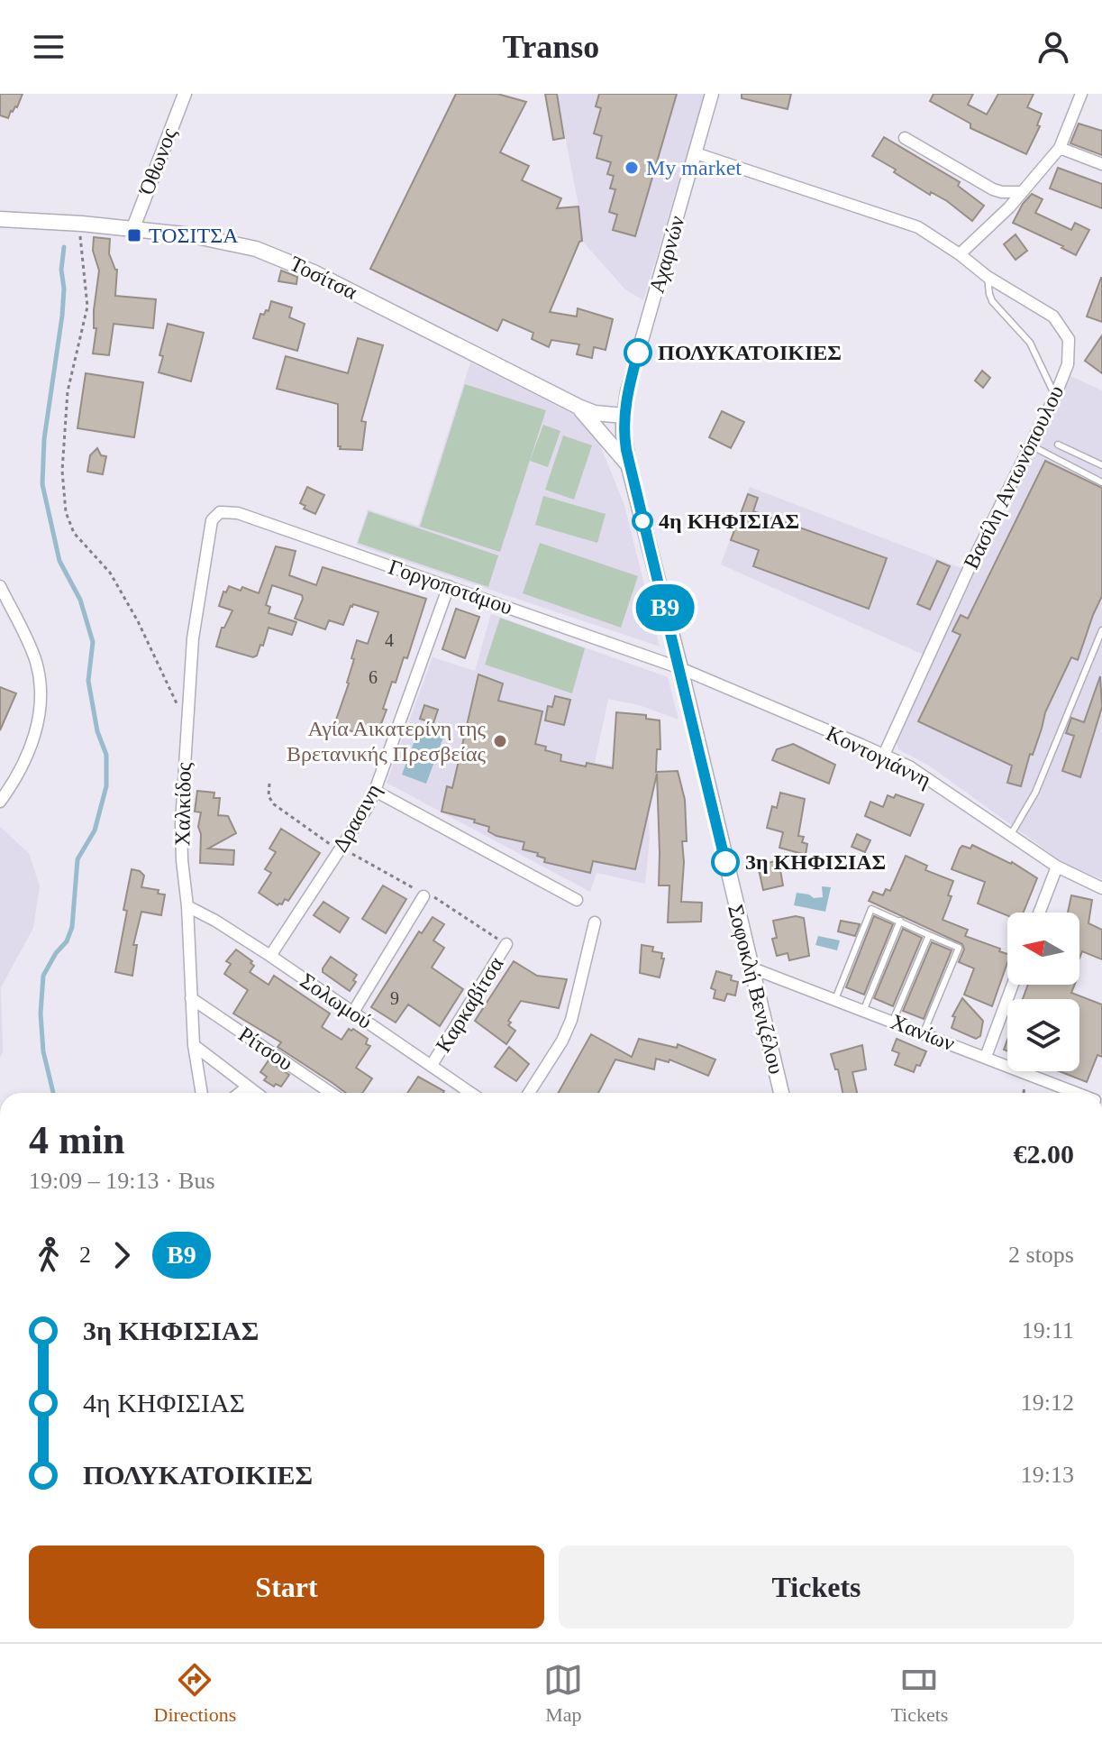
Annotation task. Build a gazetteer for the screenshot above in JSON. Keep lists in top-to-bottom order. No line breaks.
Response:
{"streets":{"main road":["Τοσίτσα","Σοφοκλή Βενιζέλου"],"street":["Όθωνος","Αχαρνών","Βασίλη Αντωνόπουλου","Γοργοποτάμου","Κοντογιάννη","Χαλκίδος","Δρασινη","Σολωμού","Καρκαβίτσα","Χανίων","Ρίτσου"]},"crossings":[["Όθωνος","Τοσίτσα"],["Αχαρνών","Τοσίτσα"],["Αχαρνών","Βασίλη Αντωνόπουλου"],["Αχαρνών","Σοφοκλή Βενιζέλου"],["Τοσίτσα","Σοφοκλή Βενιζέλου"],["Βασίλη Αντωνόπουλου","Κοντογιάννη"],["Γοργοποτάμου","Κοντογιάννη"],["Γοργοποτάμου","Χαλκίδος"],["Γοργοποτάμου","Δρασινη"],["Γοργοποτάμου","Σοφοκλή Βενιζέλου"],["Κοντογιάννη","Σοφοκλή Βενιζέλου"],["Χαλκίδος","Σολωμού"],["Χαλκίδος","Ρίτσου"],["Δρασινη","Σολωμού"],["Σοφοκλή Βενιζέλου","Χανίων"],["Σολωμού","Καρκαβίτσα"]],"places":{"other":["My market","ΠΟΛΥΚΑΤΟΙΚΙΕΣ","4η ΚΗΦΙΣΙΑΣ","Αγία Αικατερίνη της Βρετανικής Πρεσβείας","3η ΚΗΦΙΣΙΑΣ"],"transit":["ΤΟΣΙΤΣΑ"]},"lines":["bus line Β9"],"house_numbers":["4","6","9"],"north":"left","page":{"header":"Transo","on_map":"Β9","heading":["4 min","19:09 – 19:13 · Bus","€2.00"],"legs":["2","Β9","2 stops"],"list":[{"name":"3η ΚΗΦΙΣΙΑΣ","value":"19:11"},{"name":"4η ΚΗΦΙΣΙΑΣ","value":"19:12"},{"name":"ΠΟΛΥΚΑΤΟΙΚΙΕΣ","value":"19:13"}],"buttons":["Start","Tickets"],"tabs":["Directions","Map","Tickets"]}}
